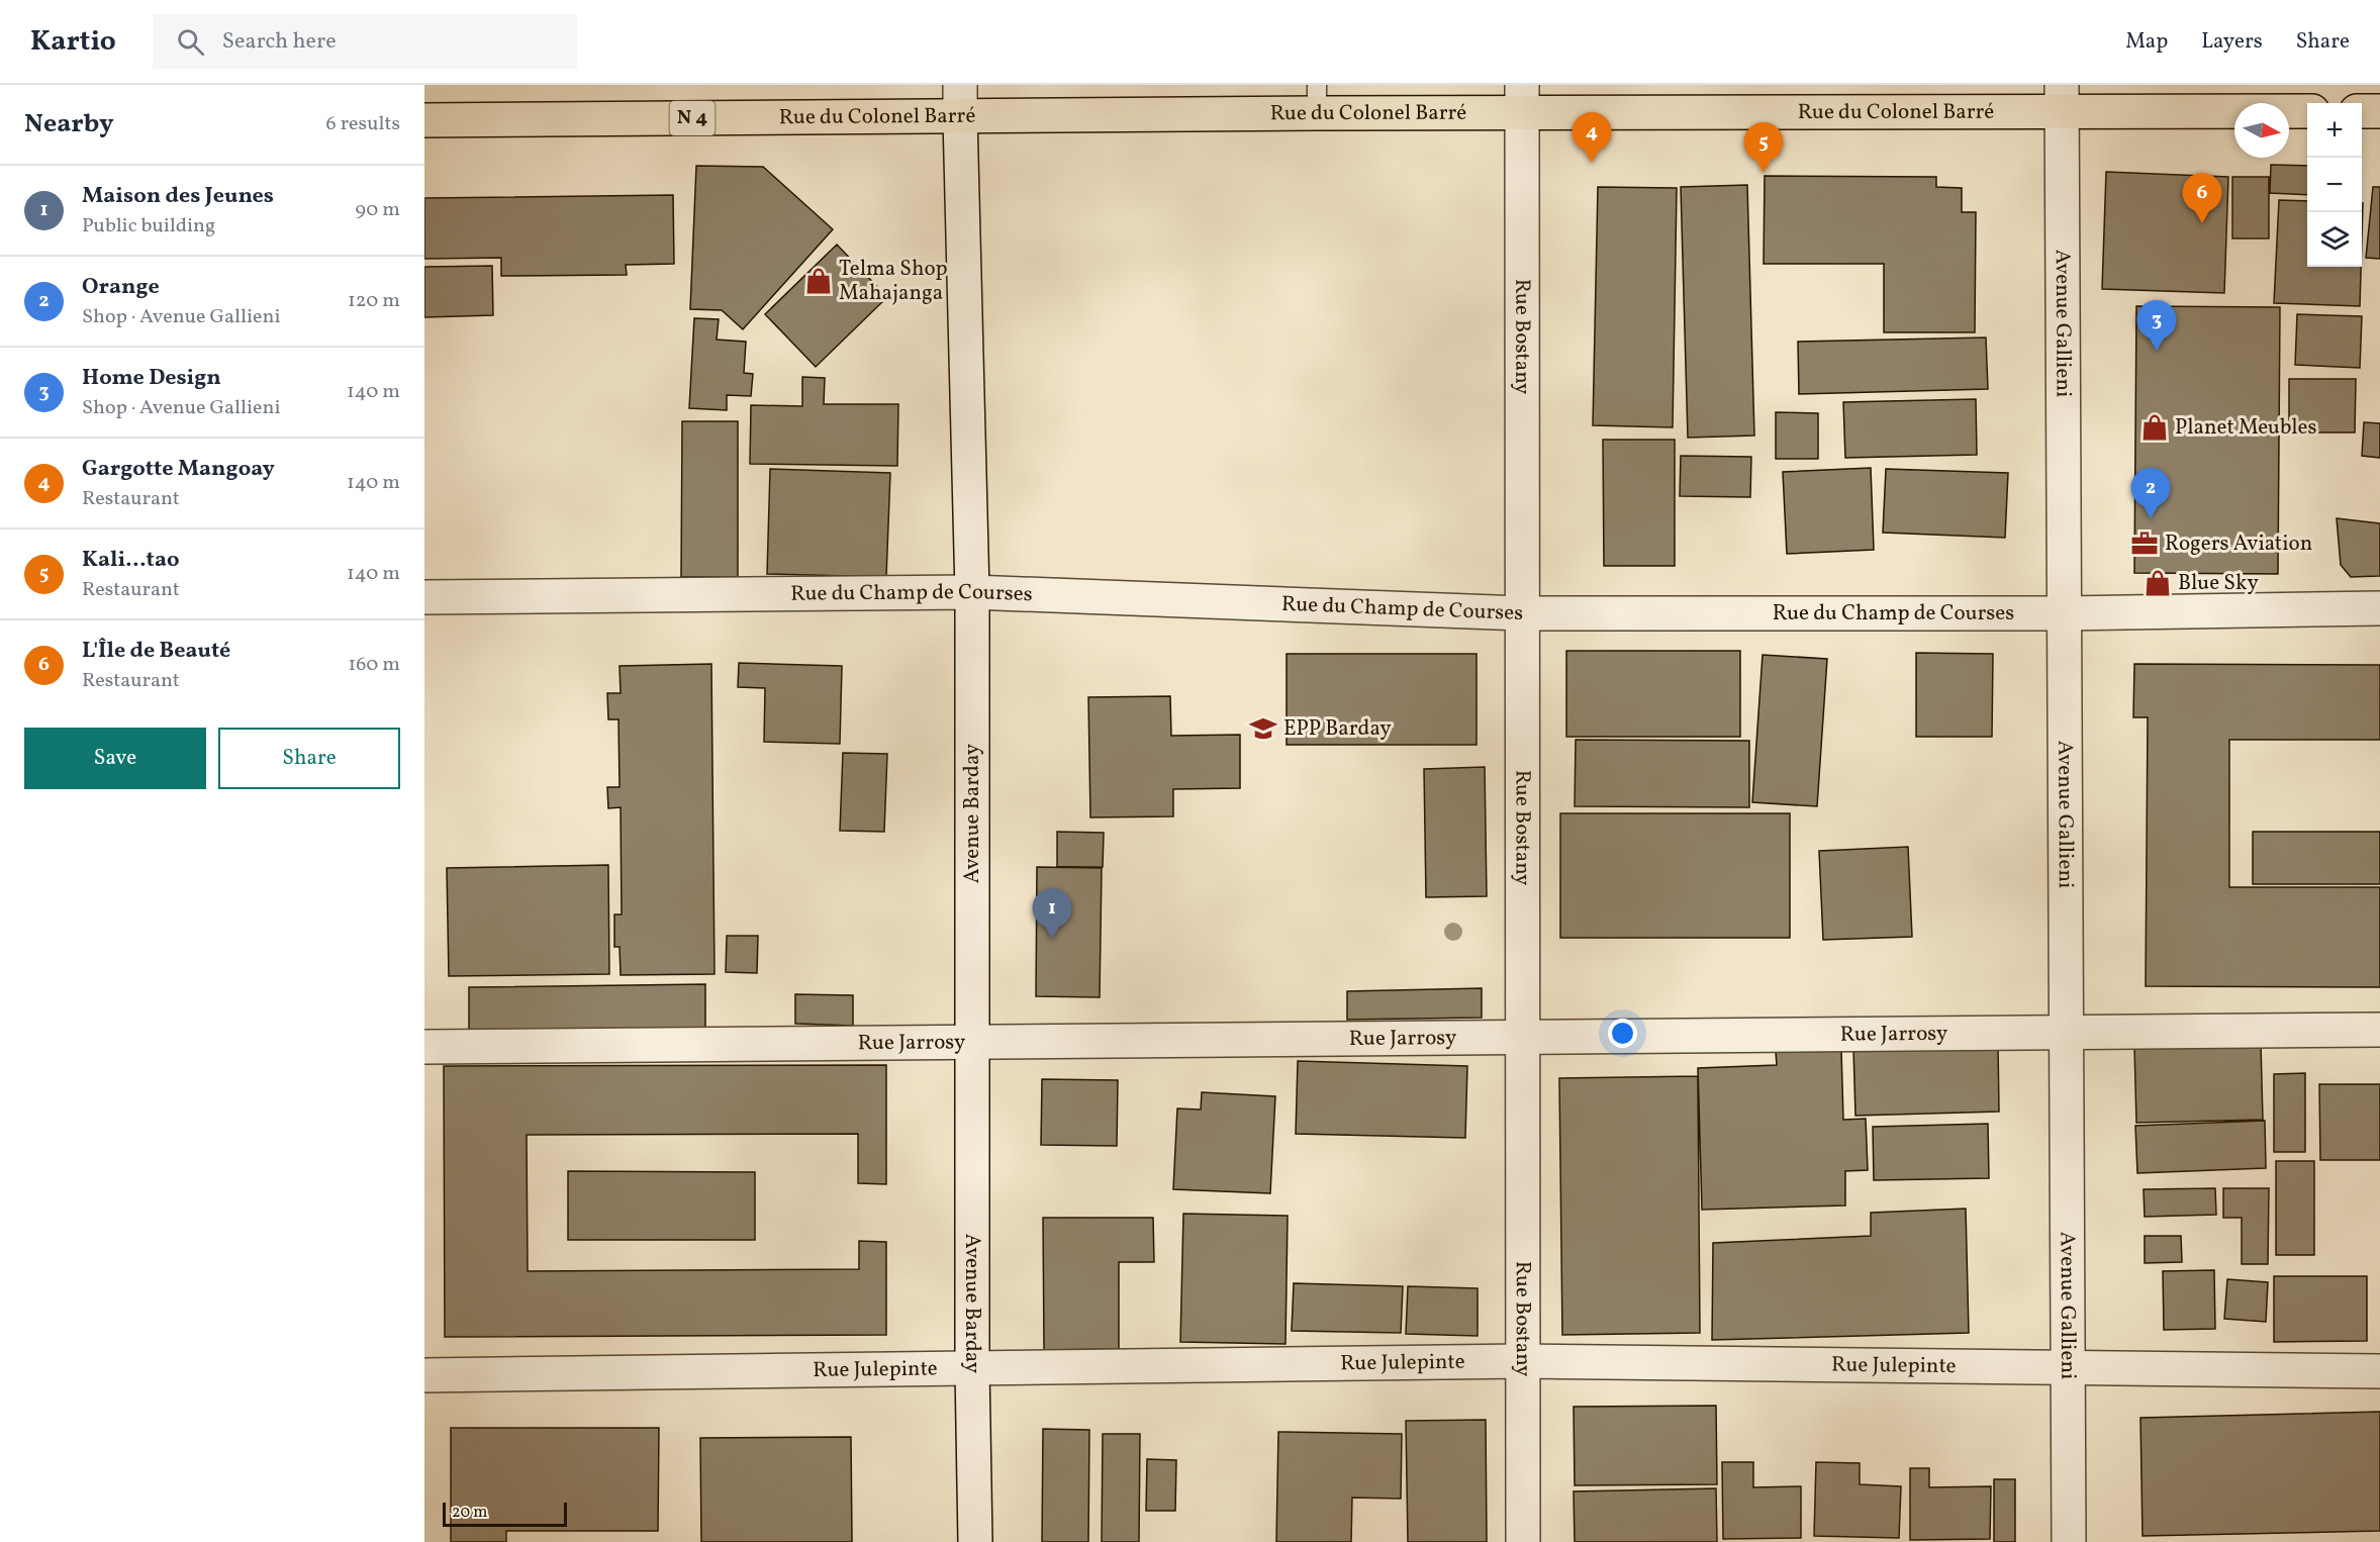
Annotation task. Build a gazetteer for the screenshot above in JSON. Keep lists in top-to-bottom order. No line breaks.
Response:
{"streets":{"main road":["Rue du Colonel Barré","N 4"],"street":["Avenue Gallieni","Rue Bostany","Rue du Champ de Courses","Avenue Barday","Rue Jarrosy","Rue Julepinte"]},"crossings":[["Rue du Colonel Barré","Avenue Gallieni"],["Rue du Colonel Barré","Rue Bostany"],["Rue du Colonel Barré","Avenue Barday"],["Avenue Gallieni","Rue du Champ de Courses"],["Avenue Gallieni","Rue Jarrosy"],["Avenue Gallieni","Rue Julepinte"],["Rue Bostany","Rue du Champ de Courses"],["Rue Bostany","Rue Jarrosy"],["Rue Bostany","Rue Julepinte"],["Rue du Champ de Courses","Avenue Barday"],["Avenue Barday","Rue Jarrosy"],["Avenue Barday","Rue Julepinte"]],"places":{"shop":["Telma Shop Mahajanga","Planet Meubles","Blue Sky"],"office":["Rogers Aviation"],"school or university":["EPP Barday"]},"scale_bar":"20 m","north":"right","page":{"header":"Kartio","search":"Search here","nav":["Map","Layers","Share"],"heading":["Nearby","6 results"],"map_buttons":["+","−"],"pins":["4","5","6","3","2","1"],"list":[{"mark":"1","name":"Maison des Jeunes","note":"Public building","value":"90 m"},{"mark":"2","name":"Orange","note":"Shop · Avenue Gallieni","value":"120 m"},{"mark":"3","name":"Home Design","note":"Shop · Avenue Gallieni","value":"140 m"},{"mark":"4","name":"Gargotte Mangoay","note":"Restaurant","value":"140 m"},{"mark":"5","name":"Kali...tao","note":"Restaurant","value":"140 m"},{"mark":"6","name":"L'Île de Beauté","note":"Restaurant","value":"160 m"}],"buttons":["Save","Share"],"scale":"20 m"}}
